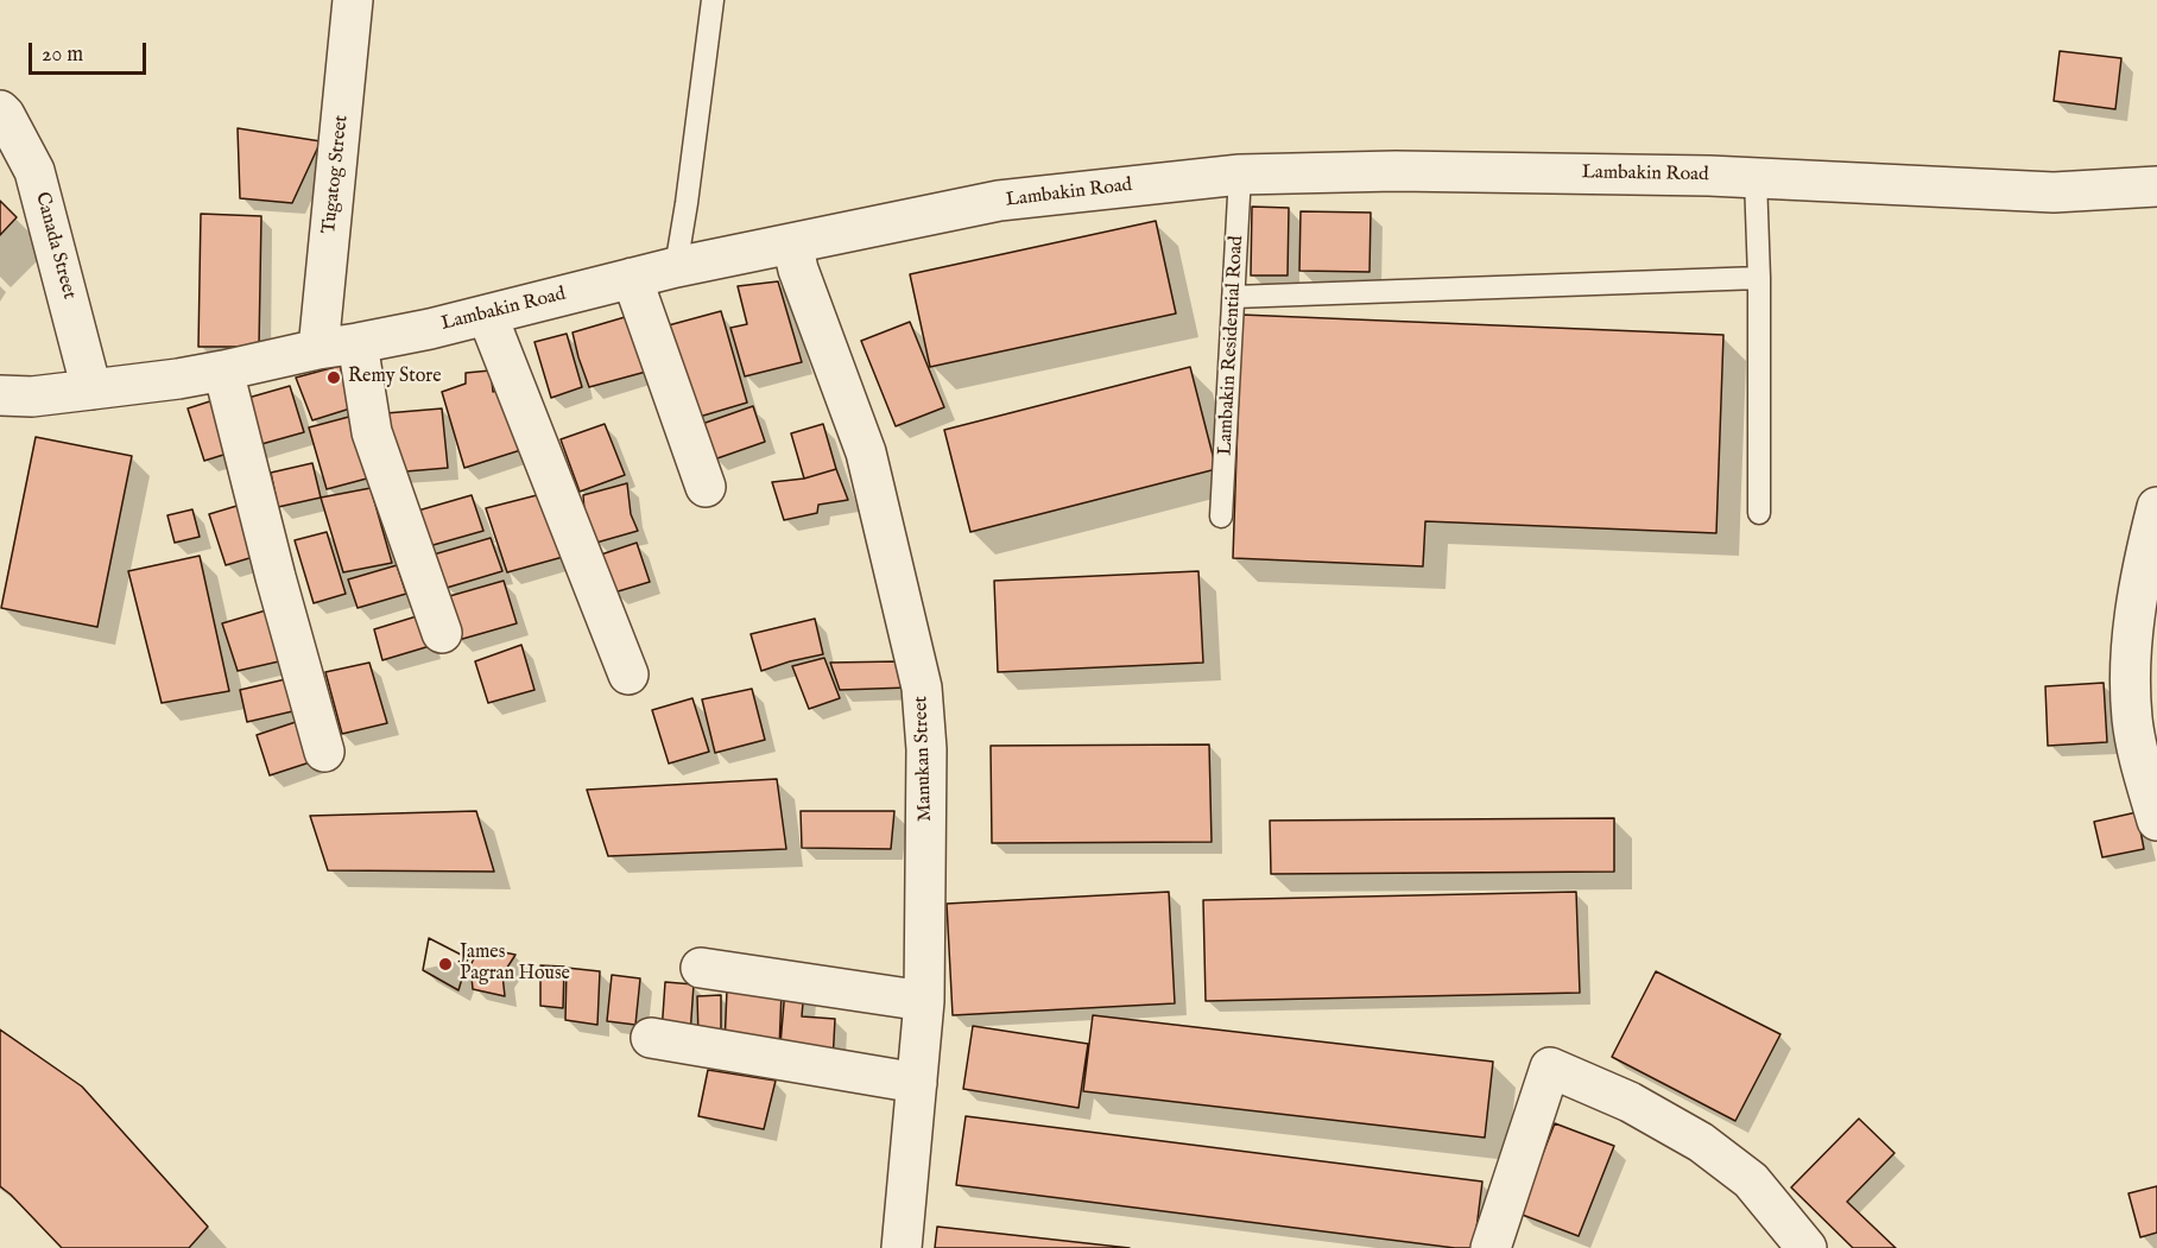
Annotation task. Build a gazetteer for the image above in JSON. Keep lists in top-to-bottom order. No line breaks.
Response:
{"streets":{"street":["Tugatog Street","Lambakin Road","Canada Street","Manukan Street"],"lane":["Lambakin Residential Road"]},"crossings":[["Tugatog Street","Lambakin Road"],["Lambakin Road","Canada Street"],["Lambakin Road","Lambakin Residential Road"],["Lambakin Road","Manukan Street"]],"places":["Remy Store","James Pagran House"],"scale_bar":"20 m"}
